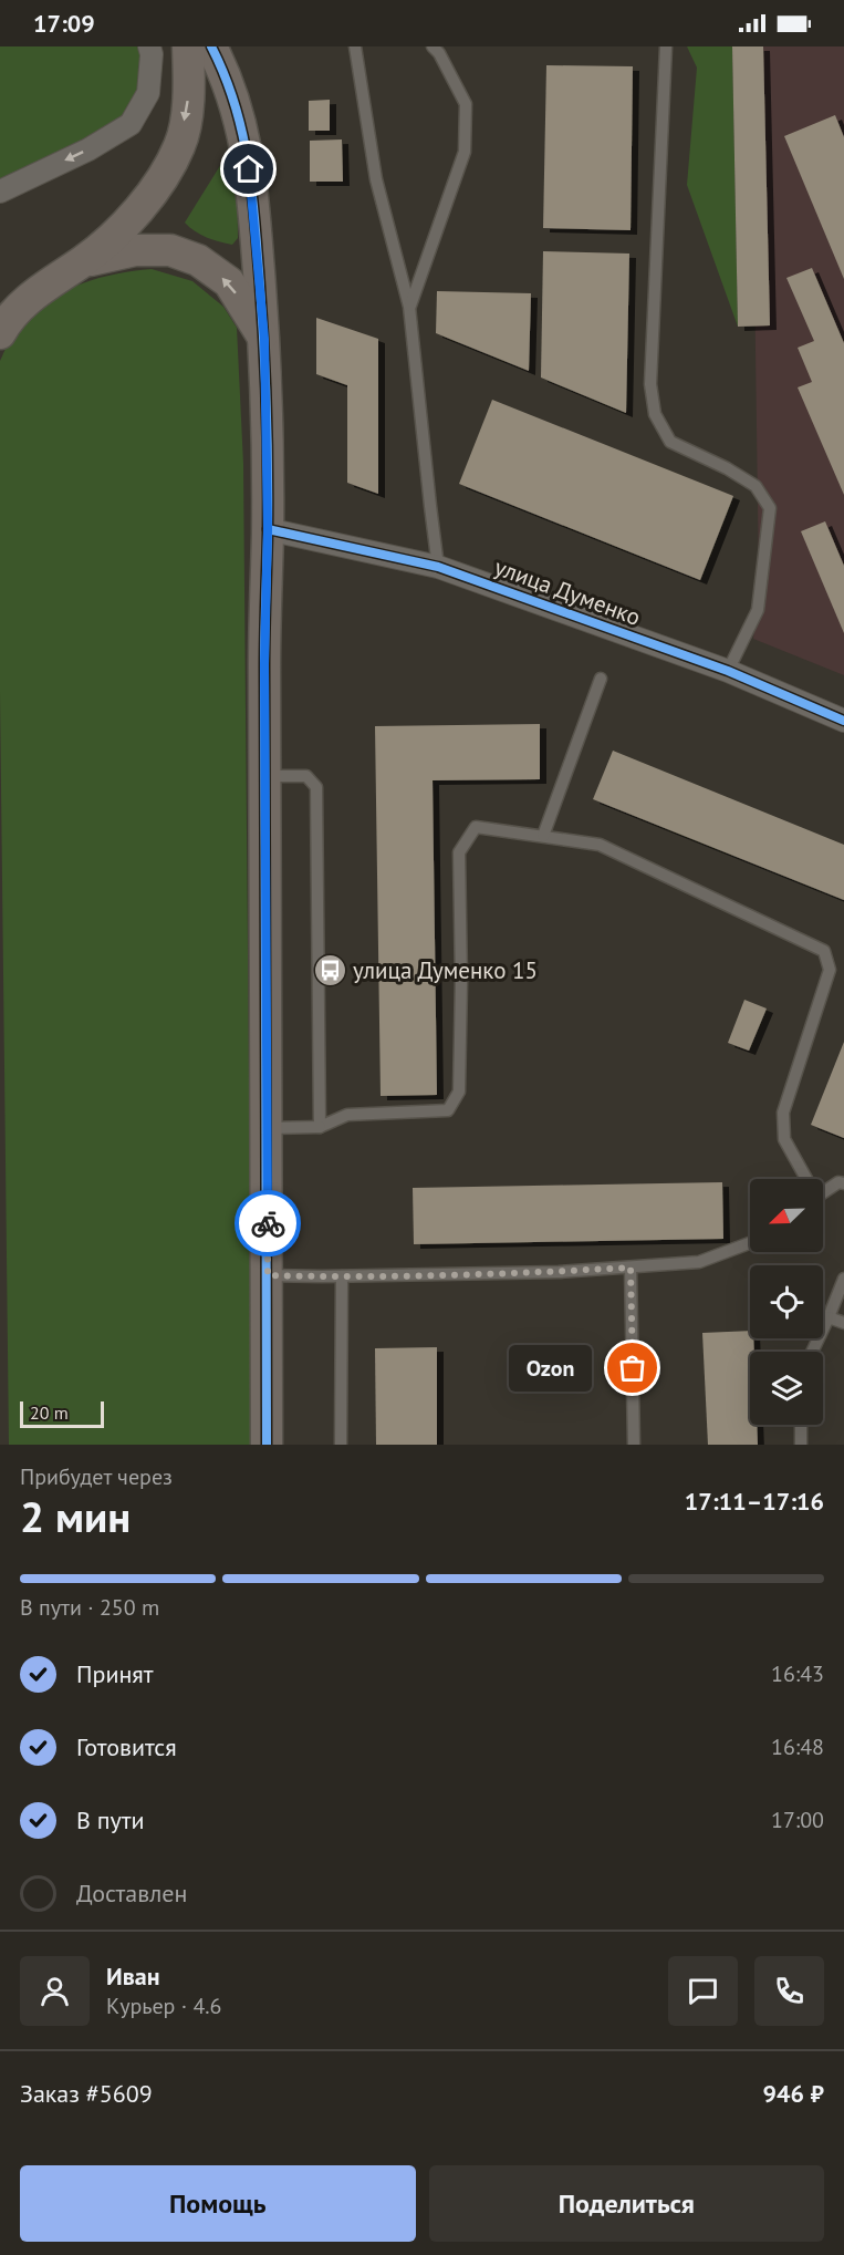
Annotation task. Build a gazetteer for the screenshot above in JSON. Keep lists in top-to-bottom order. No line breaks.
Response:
{"streets":{"street":["улица Думенко"]},"places":{"bus stop":["улица Думенко 15"],"other":["Ozon"]},"scale_bar":"20 m","north":"bottom left","page":{"status":"17:09","bubble":"Ozon","scale":"20 m","heading":["2 мин","Прибудет через","17:11–17:16"],"panel":["Иван","Курьер · 4.6","Заказ #5609","946 ₽"],"bar":"В пути · 250 m","list":[["Принят","16:43"],["Готовится","16:48"],["В пути","17:00"],"Доставлен"],"buttons":["Помощь","Поделиться"]}}
